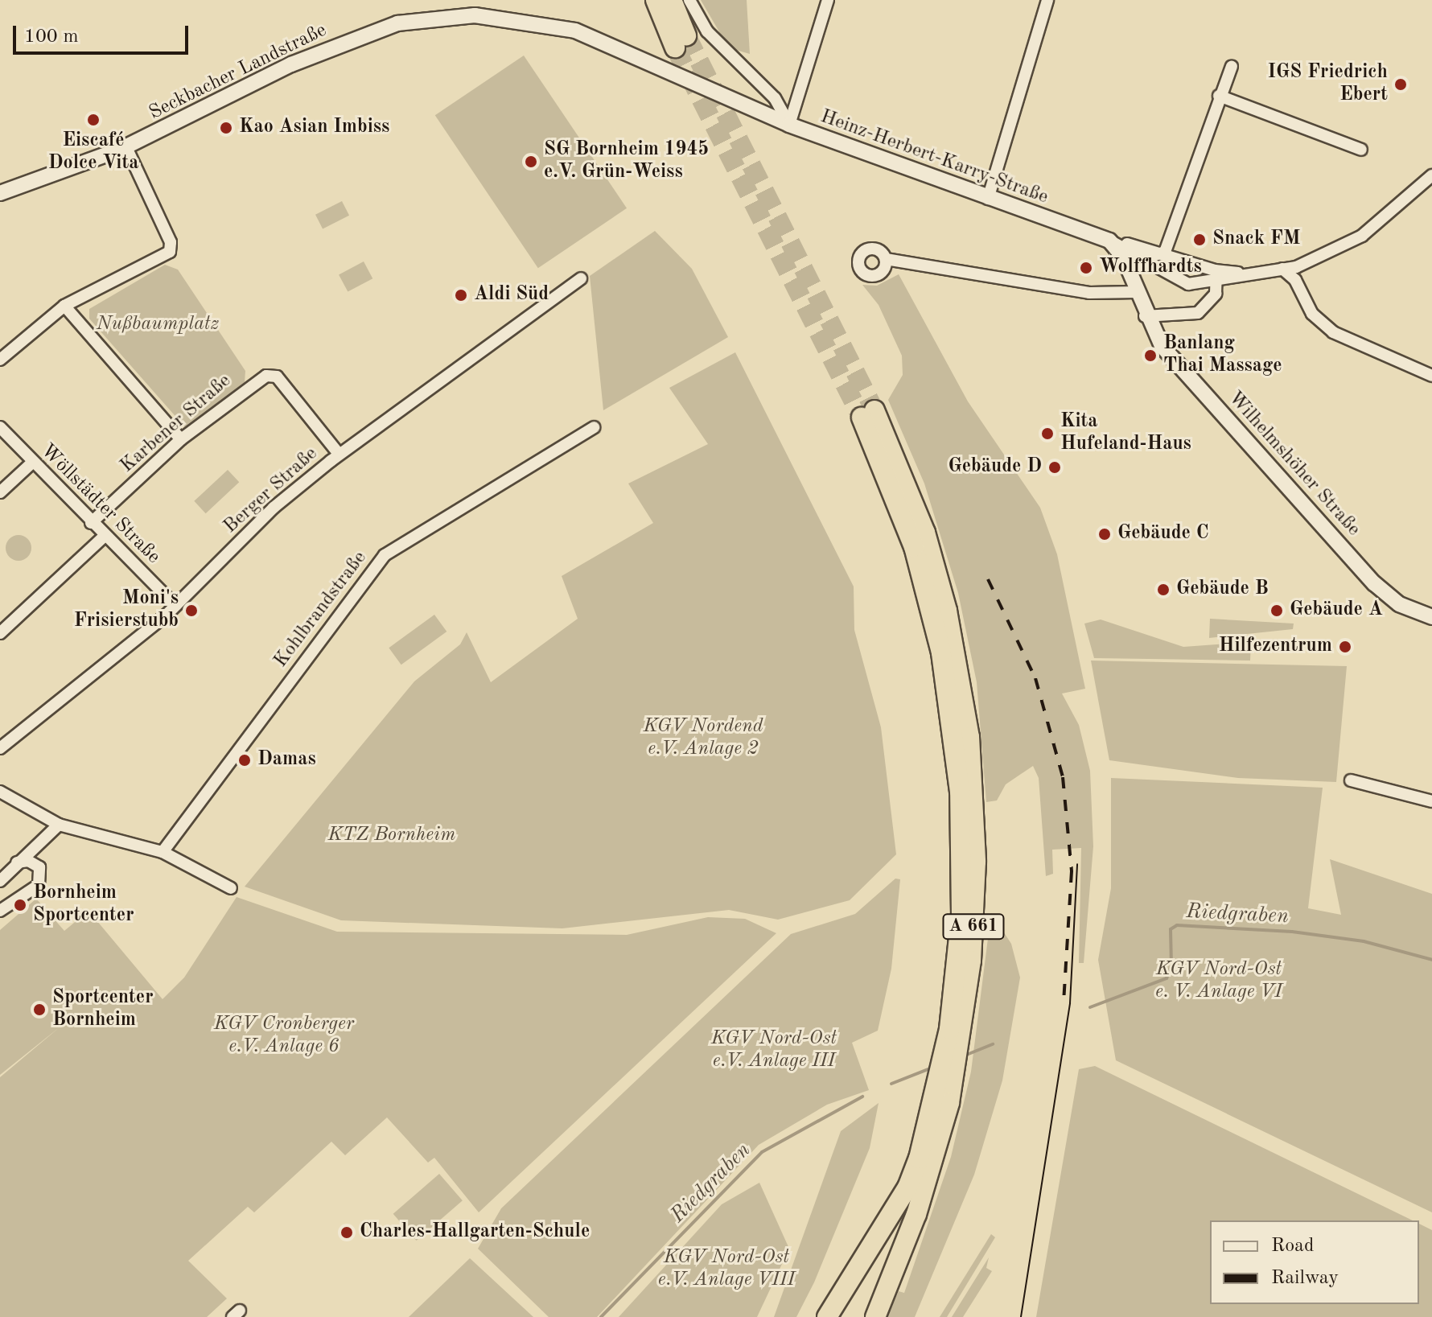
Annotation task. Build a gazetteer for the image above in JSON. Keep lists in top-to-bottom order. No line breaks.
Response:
{"streets":{"highway":["A 661"],"main road":["Seckbacher Landstraße","Heinz-Herbert-Karry-Straße","Wilhelmshöher Straße"],"street":["Karbener Straße","Berger Straße","Wöllstädter Straße","Kohlbrandstraße"]},"crossings":[["Seckbacher Landstraße","Heinz-Herbert-Karry-Straße"],["Karbener Straße","Berger Straße"],["Karbener Straße","Wöllstädter Straße"],["Berger Straße","Wöllstädter Straße"]],"water":["Riedgraben"],"parks":["Nußbaumplatz","KGV Nordend e.V. Anlage 2","KTZ Bornheim","KGV Nord-Ost e. V. Anlage VI","KGV Cronberger e.V. Anlage 6","KGV Nord-Ost e.V. Anlage III","KGV Nord-Ost e.V. Anlage VIII"],"places":["IGS Friedrich Ebert","Eiscafé Dolce Vita","Kao Asian Imbiss","SG Bornheim 1945 e.V. Grün-Weiss","Snack FM","Wolffhardts","Aldi Süd","Banlang Thai Massage","Kita Hufeland-Haus","Gebäude D","Gebäude C","Gebäude B","Moni's Frisierstubb","Gebäude A","Hilfezentrum","Damas","Bornheim Sportcenter","Sportcenter Bornheim","Charles-Hallgarten-Schule"],"legend":["Road","Railway"],"scale_bar":"100 m"}
